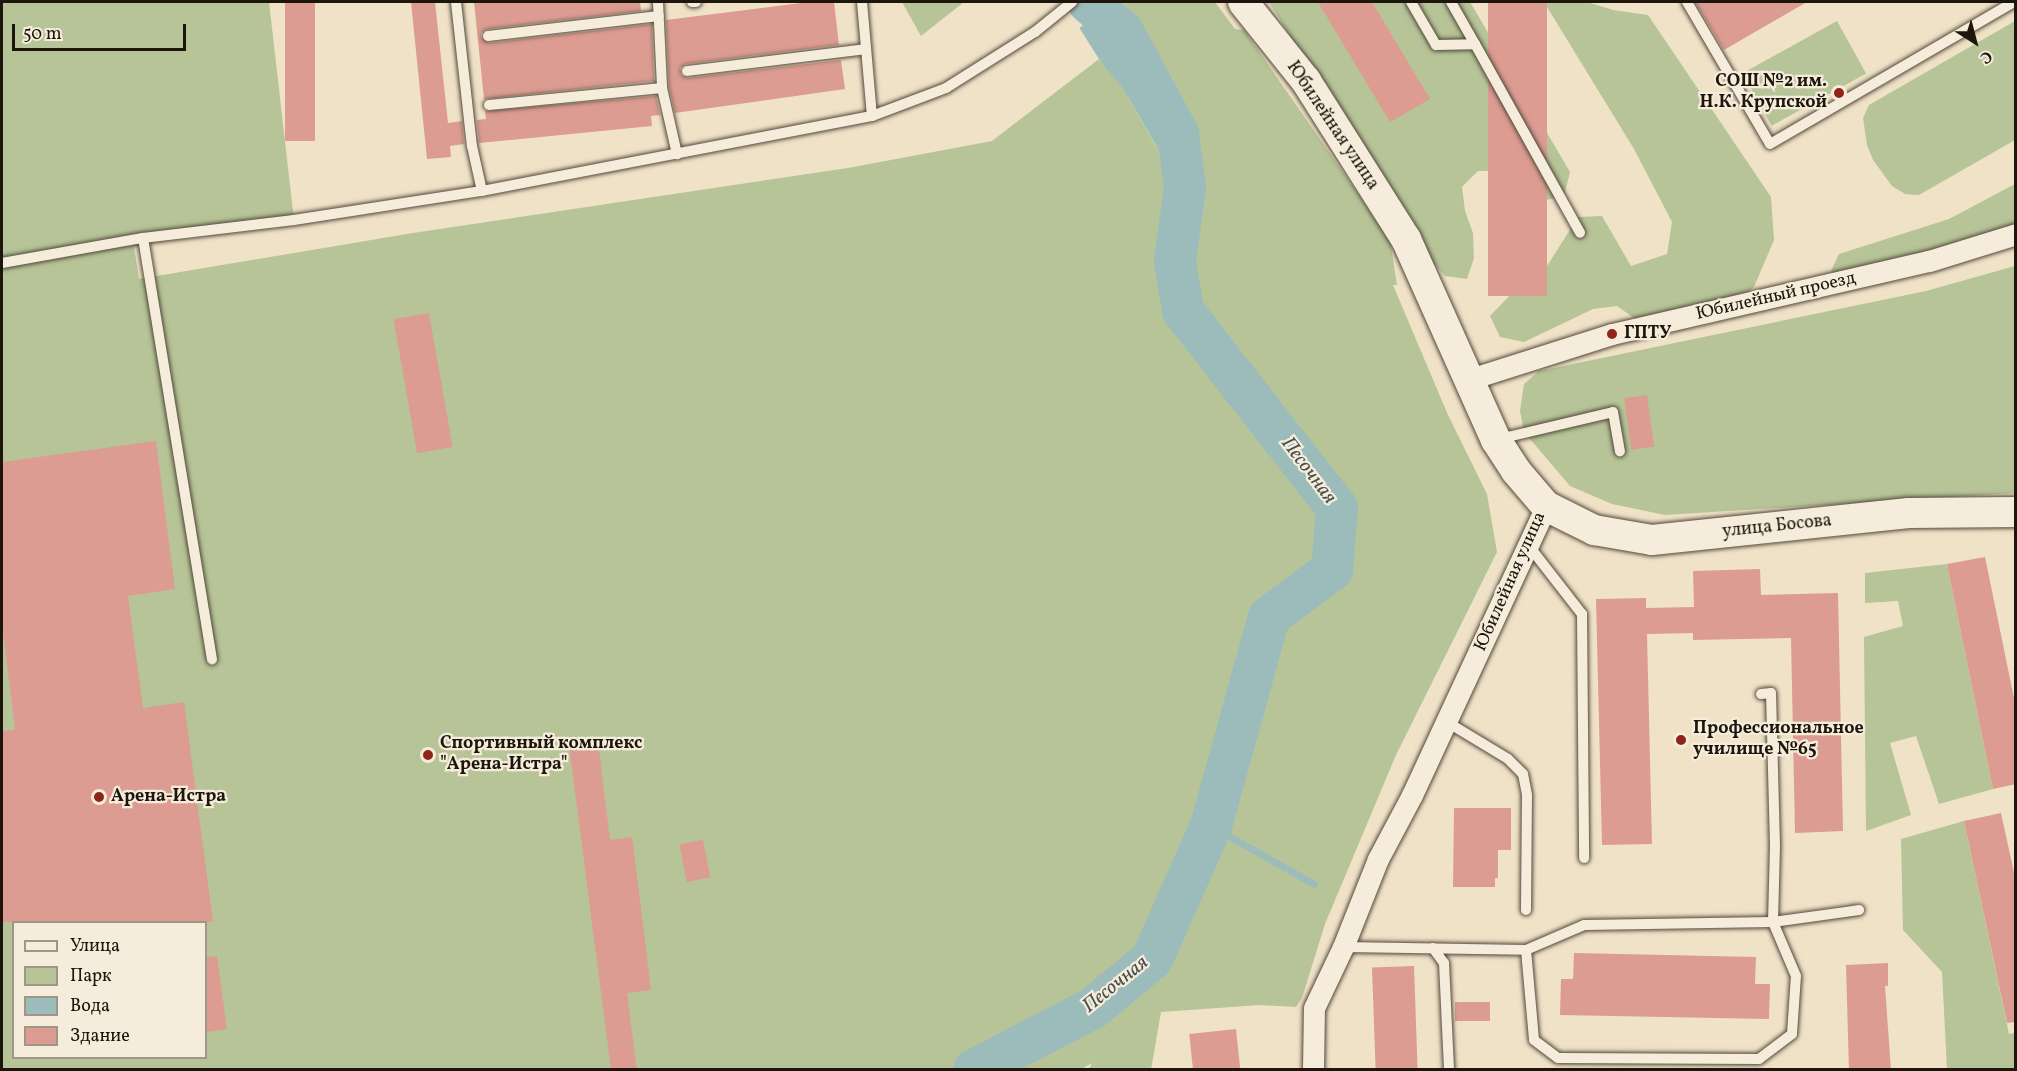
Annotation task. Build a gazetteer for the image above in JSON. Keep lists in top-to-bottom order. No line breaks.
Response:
{"streets":{"street":["Юбилейная улица","Юбилейный проезд","улица Босова"]},"crossings":[["Юбилейная улица","Юбилейный проезд"],["Юбилейная улица","улица Босова"]],"water":["Песочная"],"places":["СОШ №2 им. Н.К. Крупской","ГПТУ","Профессиональное училище №65","Спортивный комплекс \"Арена-Истра\"","Арена-Истра"],"legend":["Улица","Парк","Вода","Здание"],"scale_bar":"50 m","north":"bottom right"}
